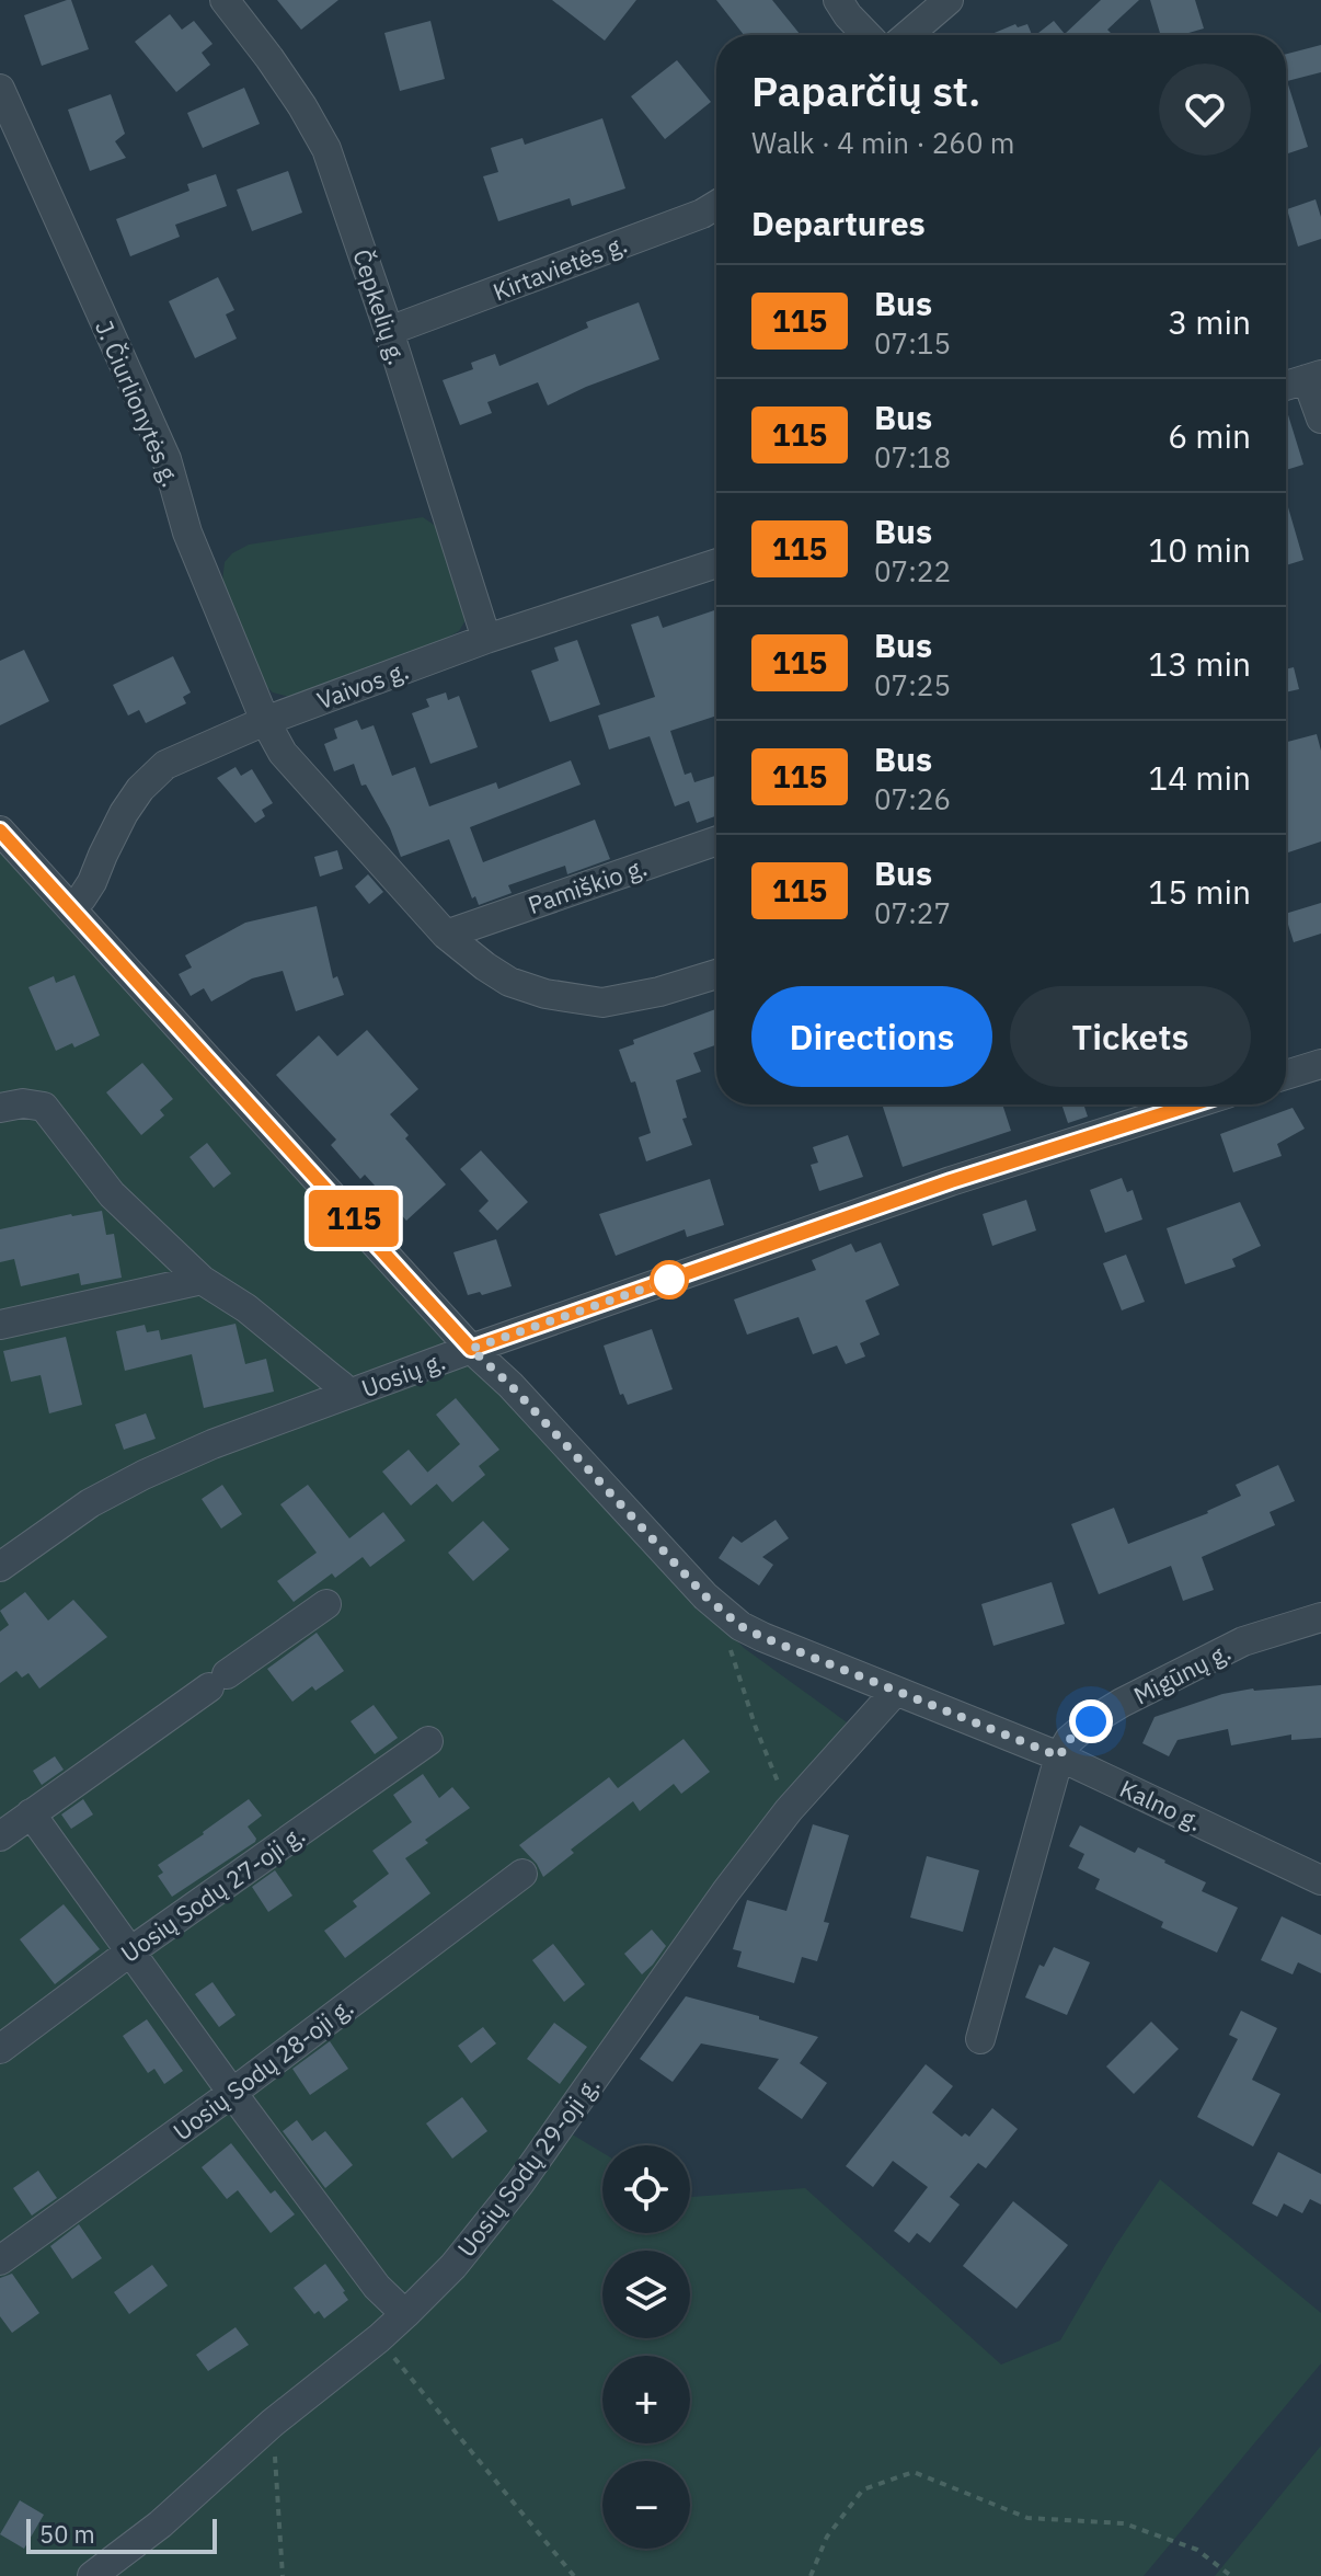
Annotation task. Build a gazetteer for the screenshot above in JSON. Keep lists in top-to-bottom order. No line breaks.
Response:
{"streets":{"street":["Kirtavietės g.","Čepkelių g.","J. Čiurlionytės g.","Vaivos g.","Pamiškio g.","Uosių g.","Migūnų g.","Kalno g.","Uosių Sodų 27-oji g.","Uosių Sodų 28-oji g.","Uosių Sodų 29-oji g."]},"crossings":[["Kirtavietės g.","Čepkelių g."],["Čepkelių g.","Vaivos g."],["J. Čiurlionytės g.","Vaivos g."],["Vaivos g.","Kalno g."],["Uosių g.","Kalno g."],["Migūnų g.","Kalno g."],["Kalno g.","Uosių Sodų 29-oji g."]],"lines":["bus line 115"],"scale_bar":"50 m","page":{"on_map":"115","heading":[["Paparčių st.","Walk · 4 min · 260 m"],"Departures"],"list":[{"mark":"115","name":"Bus","note":"07:15","value":"3 min"},{"mark":"115","name":"Bus","note":"07:18","value":"6 min"},{"mark":"115","name":"Bus","note":"07:22","value":"10 min"},{"mark":"115","name":"Bus","note":"07:25","value":"13 min"},{"mark":"115","name":"Bus","note":"07:26","value":"14 min"},{"mark":"115","name":"Bus","note":"07:27","value":"15 min"}],"buttons":["Directions","Tickets"],"map_buttons":["+","−"],"scale":"50 m"}}
